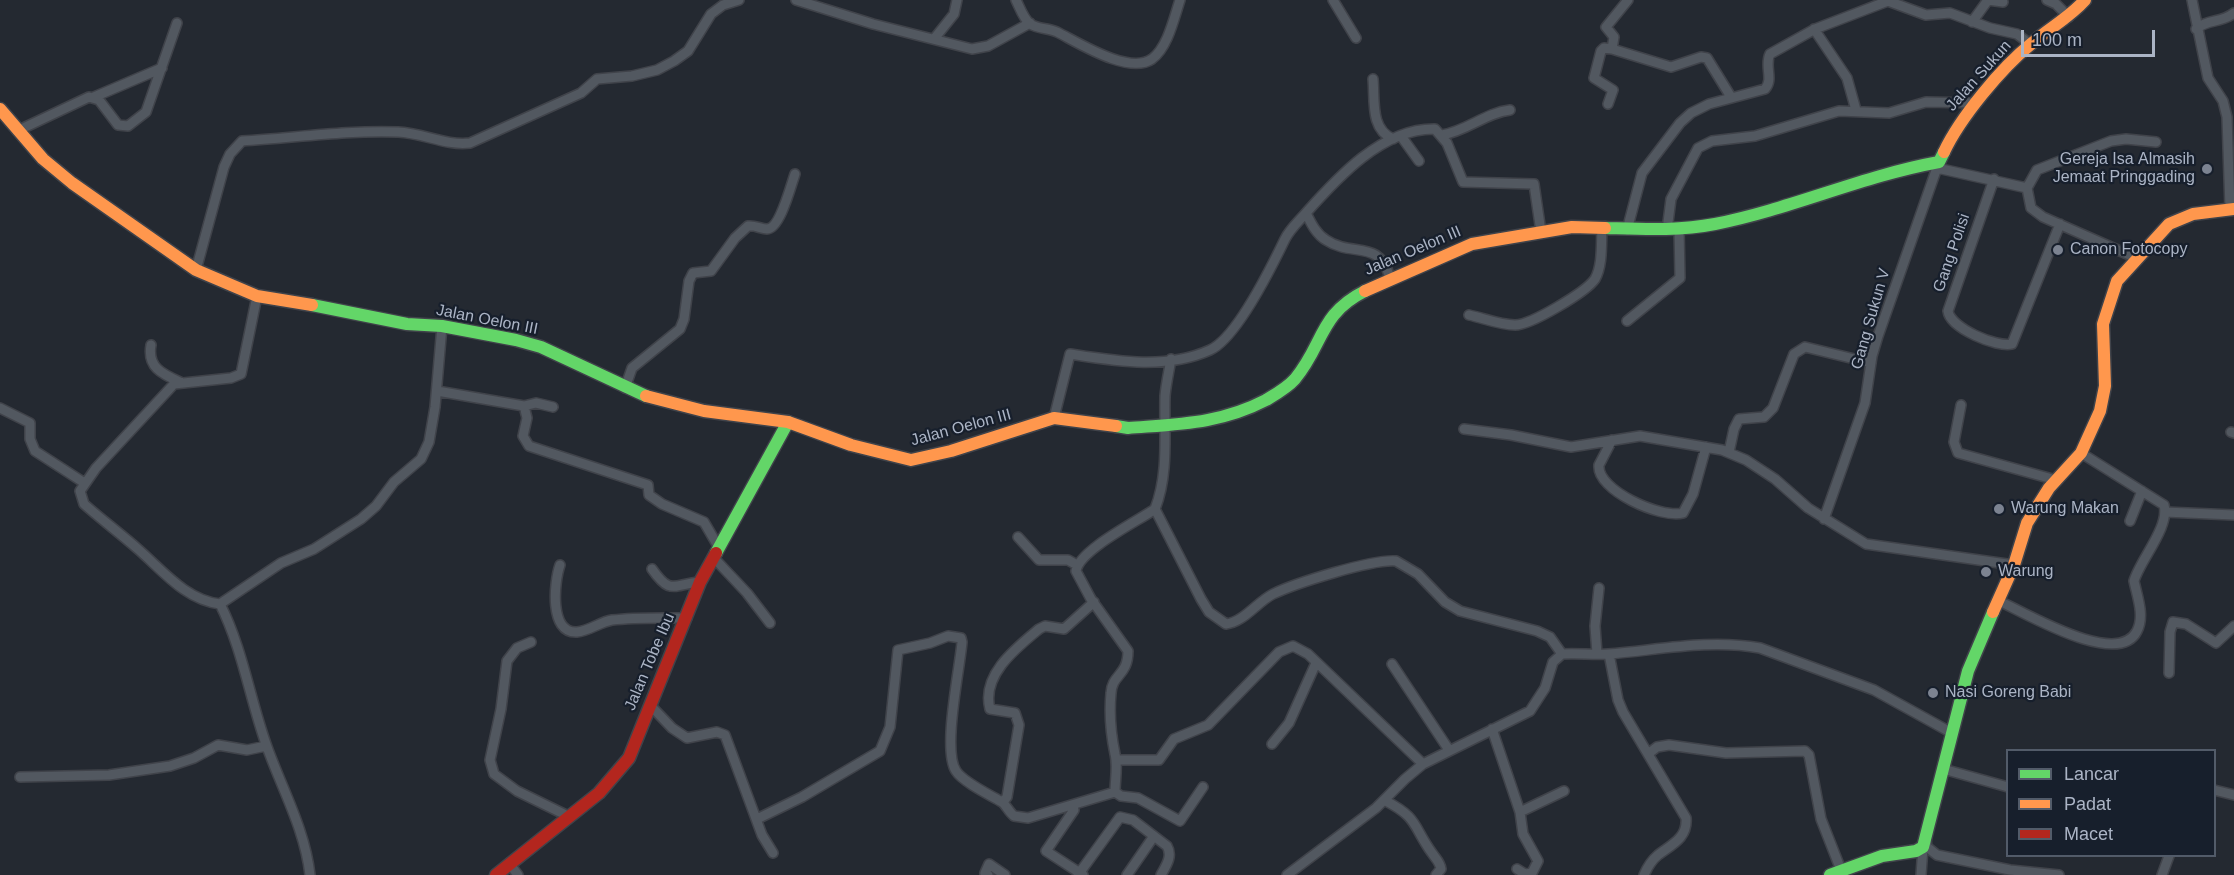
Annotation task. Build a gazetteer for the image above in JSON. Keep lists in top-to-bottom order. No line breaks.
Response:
{"streets":{"street":["Jalan Sukun","Jalan Oelon III","Gang Polisi","Gang Sukun V","Jalan Tobe Ibu"]},"crossings":[["Jalan Sukun","Jalan Oelon III"],["Jalan Sukun","Gang Sukun V"],["Jalan Oelon III","Gang Sukun V"],["Jalan Oelon III","Jalan Tobe Ibu"]],"places":["Gereja Isa Almasih Jemaat Pringgading","Canon Fotocopy","Warung Makan","Warung","Nasi Goreng Babi"],"legend":["Lancar","Padat","Macet"],"scale_bar":"100 m"}
